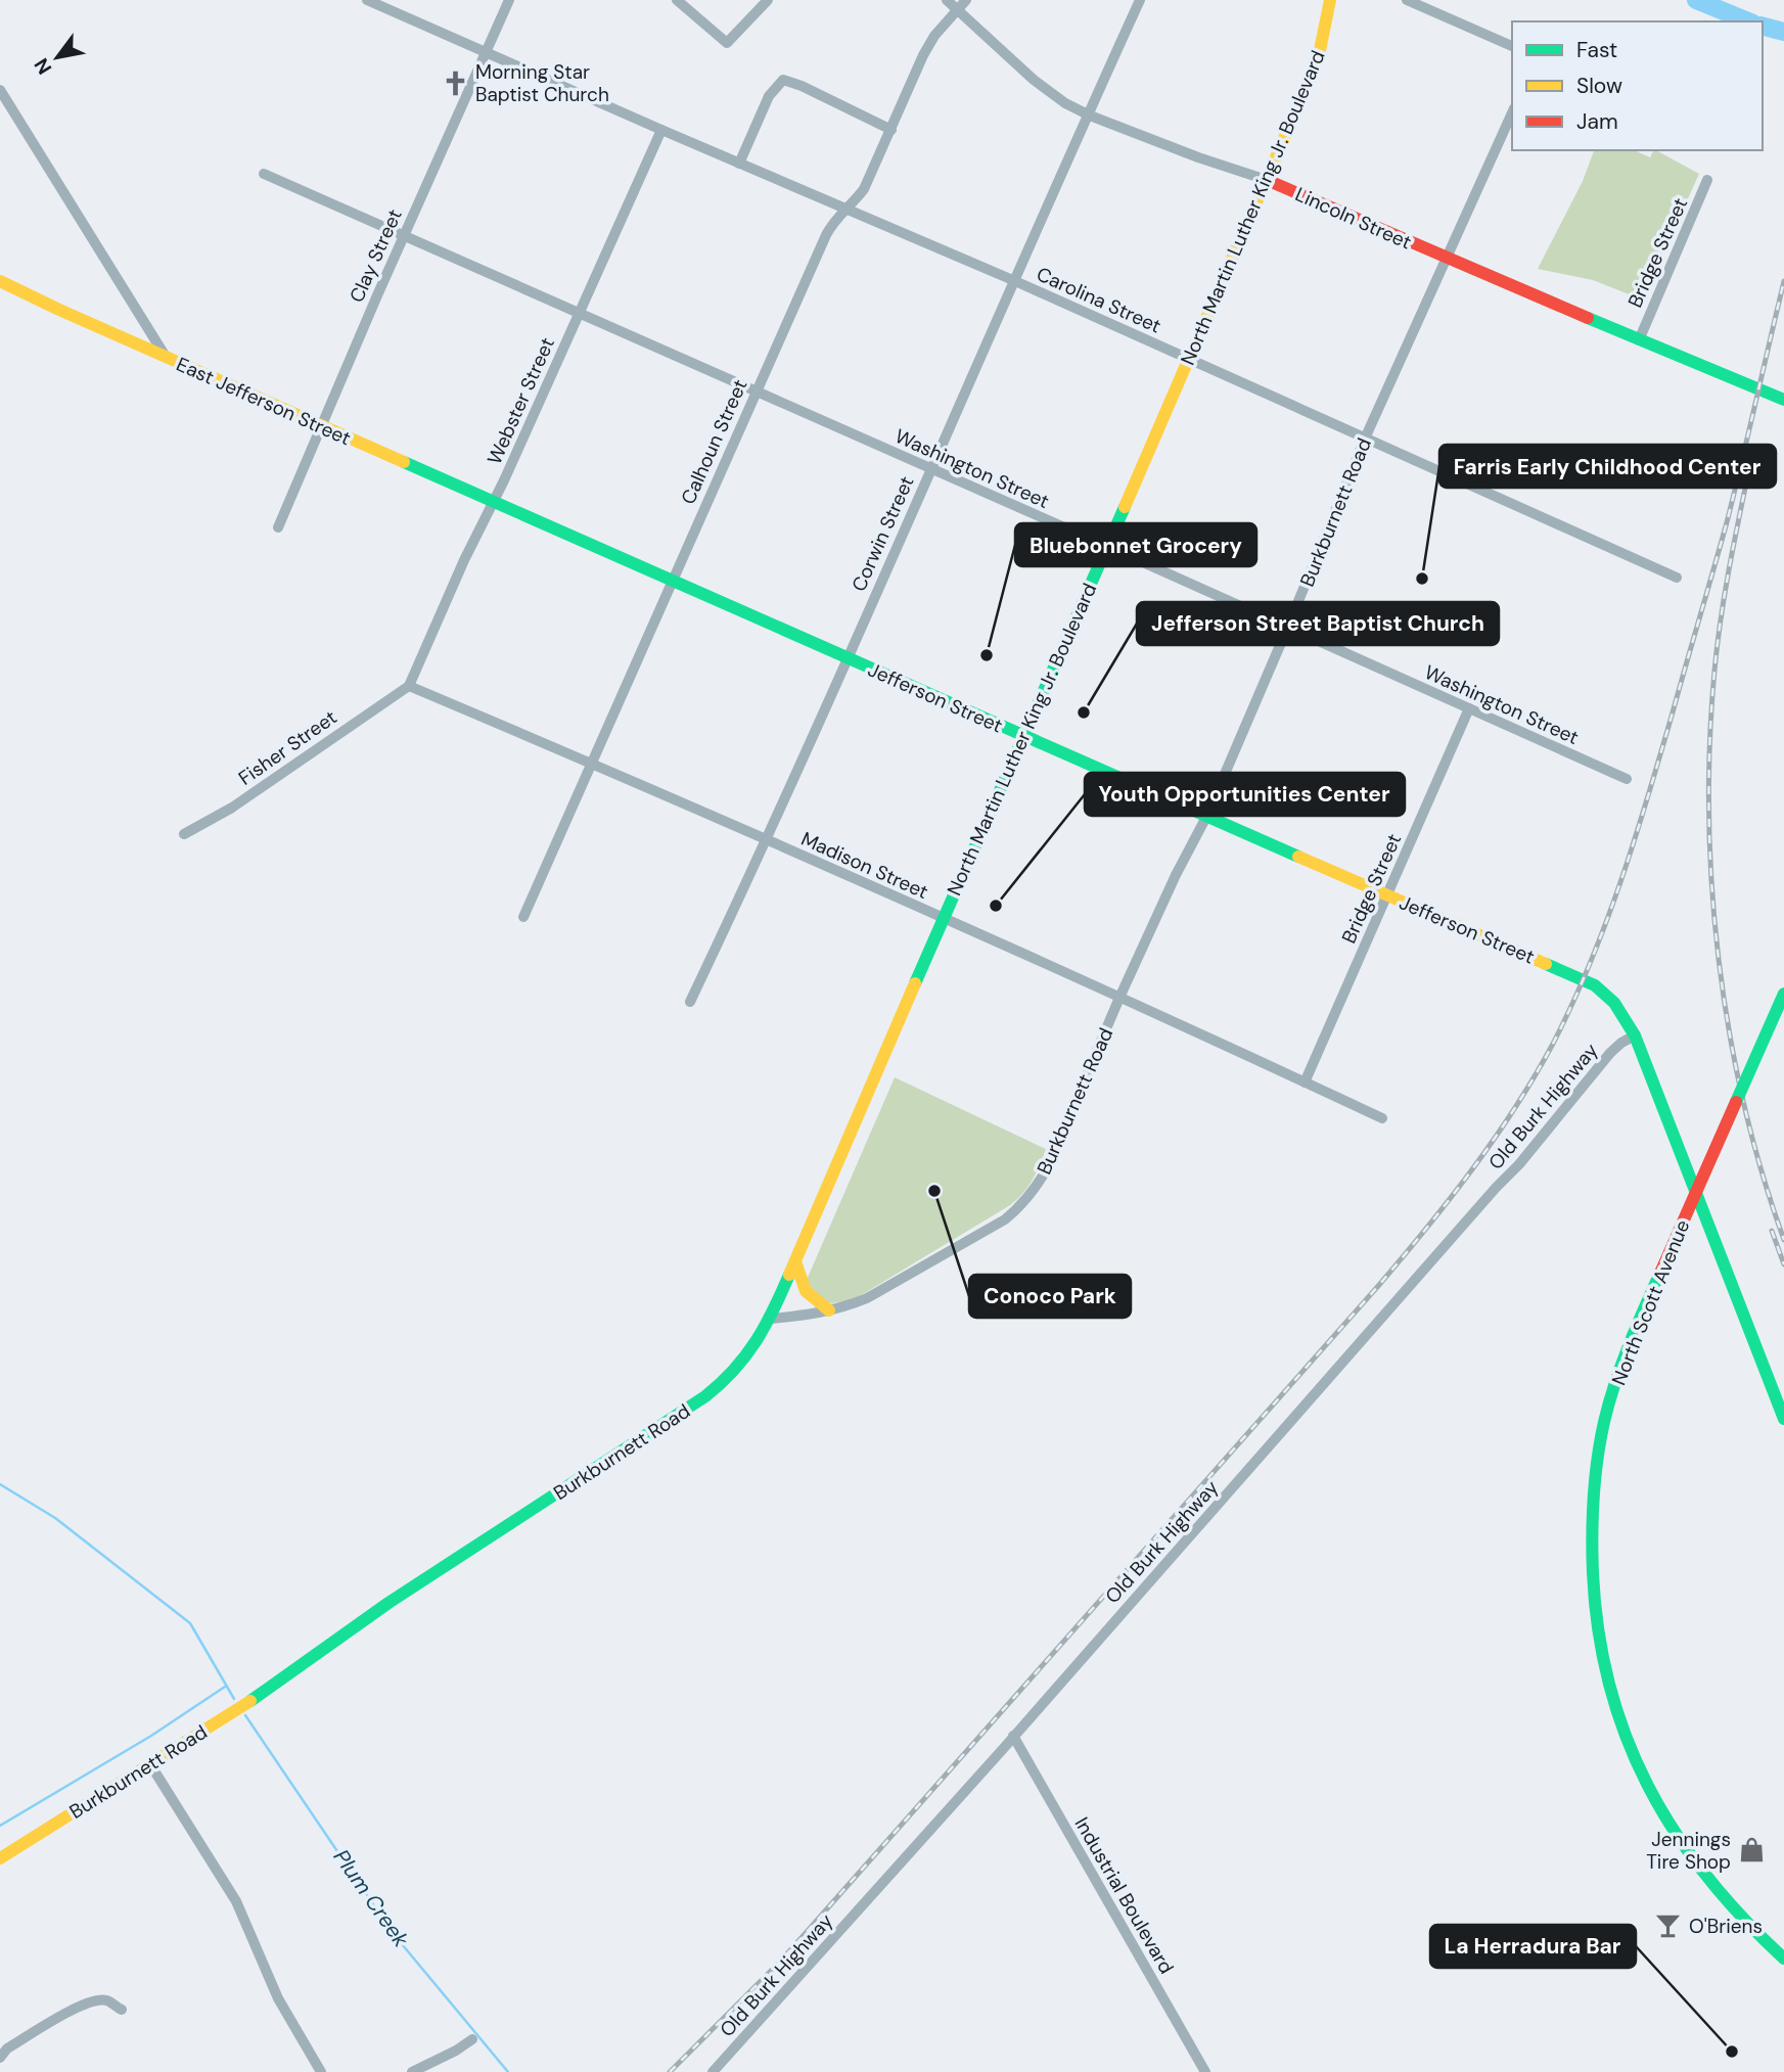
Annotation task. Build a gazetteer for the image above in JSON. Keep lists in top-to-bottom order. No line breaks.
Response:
{"streets":{"main road":["North Martin Luther King Jr. Boulevard","Lincoln Street","East Jefferson Street","Burkburnett Road","Jefferson Street","North Scott Avenue"],"street":["Bridge Street","Clay Street","Carolina Street","Webster Street","Calhoun Street","Washington Street","Corwin Street","Fisher Street","Madison Street","Old Burk Highway","Industrial Boulevard"]},"crossings":[["North Martin Luther King Jr. Boulevard","Lincoln Street"],["North Martin Luther King Jr. Boulevard","Carolina Street"],["North Martin Luther King Jr. Boulevard","Washington Street"],["North Martin Luther King Jr. Boulevard","Burkburnett Road"],["North Martin Luther King Jr. Boulevard","Jefferson Street"],["North Martin Luther King Jr. Boulevard","Madison Street"],["Lincoln Street","Bridge Street"],["Lincoln Street","Calhoun Street"],["Lincoln Street","Burkburnett Road"],["Lincoln Street","Corwin Street"],["Bridge Street","Washington Street"],["Bridge Street","Jefferson Street"],["Bridge Street","Madison Street"],["Clay Street","Carolina Street"],["Clay Street","East Jefferson Street"],["Clay Street","Washington Street"],["Carolina Street","Webster Street"],["Carolina Street","Calhoun Street"],["Carolina Street","Burkburnett Road"],["Carolina Street","Corwin Street"],["East Jefferson Street","Webster Street"],["East Jefferson Street","Jefferson Street"],["Webster Street","Washington Street"],["Webster Street","Jefferson Street"],["Webster Street","Fisher Street"],["Webster Street","Madison Street"],["Calhoun Street","Washington Street"],["Calhoun Street","Jefferson Street"],["Calhoun Street","Madison Street"],["Washington Street","Burkburnett Road"],["Washington Street","Corwin Street"],["Burkburnett Road","Jefferson Street"],["Burkburnett Road","Madison Street"],["Corwin Street","Jefferson Street"],["Corwin Street","Madison Street"],["Jefferson Street","Old Burk Highway"],["Fisher Street","Madison Street"],["Old Burk Highway","Industrial Boulevard"]],"water":["Plum Creek"],"places":{"church":["Morning Star Baptist Church"],"other":["Farris Early Childhood Center","Bluebonnet Grocery","Jefferson Street Baptist Church","Youth Opportunities Center","Conoco Park","La Herradura Bar"],"shop":["Jennings Tire Shop"],"bar":["O'Briens"]},"legend":["Fast","Slow","Jam"],"north":"bottom left"}
